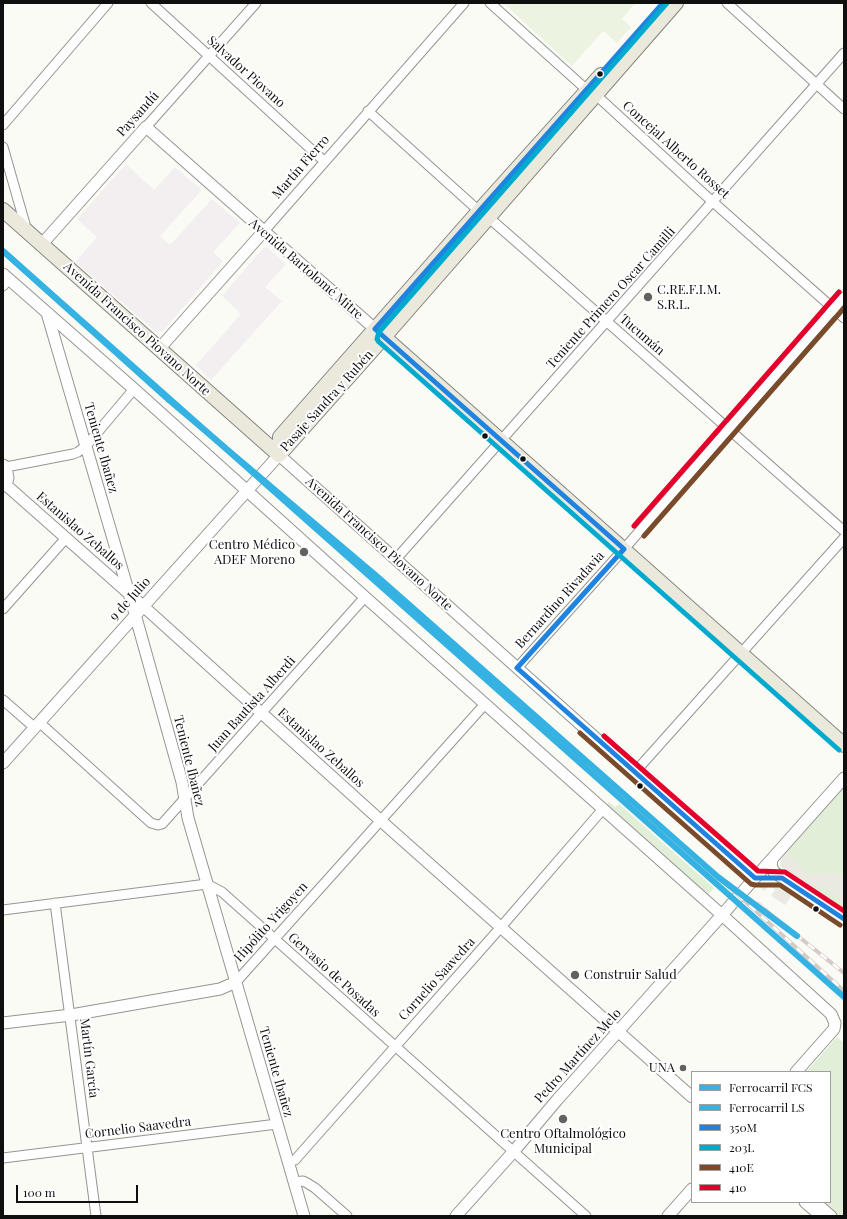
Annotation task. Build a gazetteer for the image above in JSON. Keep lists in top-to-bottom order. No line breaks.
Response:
{"streets":{"main road":["Avenida Bartolomé Mitre","Avenida Francisco Piovano Norte","Pasaje Sandra y Rubén"],"street":["Salvador Piovano","Paysandú","Concejal Alberto Rosset","Martín Fierro","Teniente Primero Oscar Camilli","Tucumán","Teniente Ibañez","Estanislao Zeballos","9 de Julio","Bernardino Rivadavia","Juan Bautista Alberdi","Hipólito Yrigoyen","Gervasio de Posadas","Cornelio Saavedra","Pedro Martínez Melo","Martín García"]},"crossings":[["Salvador Piovano","Paysandú"],["Salvador Piovano","Martín Fierro"],["Paysandú","Avenida Bartolomé Mitre"],["Paysandú","Avenida Francisco Piovano Norte"],["Concejal Alberto Rosset","Teniente Primero Oscar Camilli"],["Concejal Alberto Rosset","Pasaje Sandra y Rubén"],["Concejal Alberto Rosset","Bernardino Rivadavia"],["Martín Fierro","Avenida Bartolomé Mitre"],["Martín Fierro","Avenida Francisco Piovano Norte"],["Martín Fierro","Tucumán"],["Avenida Bartolomé Mitre","Teniente Primero Oscar Camilli"],["Avenida Bartolomé Mitre","Pasaje Sandra y Rubén"],["Avenida Bartolomé Mitre","Bernardino Rivadavia"],["Teniente Primero Oscar Camilli","Avenida Francisco Piovano Norte"],["Teniente Primero Oscar Camilli","Tucumán"],["Avenida Francisco Piovano Norte","Pasaje Sandra y Rubén"],["Avenida Francisco Piovano Norte","9 de Julio"],["Avenida Francisco Piovano Norte","Bernardino Rivadavia"],["Avenida Francisco Piovano Norte","Pedro Martínez Melo"],["Tucumán","Pasaje Sandra y Rubén"],["Tucumán","Bernardino Rivadavia"],["Pasaje Sandra y Rubén","9 de Julio"],["Teniente Ibañez","Estanislao Zeballos"],["Teniente Ibañez","9 de Julio"],["Teniente Ibañez","Juan Bautista Alberdi"],["Teniente Ibañez","Hipólito Yrigoyen"],["Teniente Ibañez","Gervasio de Posadas"],["Teniente Ibañez","Cornelio Saavedra"],["Estanislao Zeballos","9 de Julio"],["Estanislao Zeballos","Juan Bautista Alberdi"],["Estanislao Zeballos","Hipólito Yrigoyen"],["Estanislao Zeballos","Cornelio Saavedra"],["Estanislao Zeballos","Pedro Martínez Melo"],["9 de Julio","Juan Bautista Alberdi"],["Hipólito Yrigoyen","Gervasio de Posadas"],["Hipólito Yrigoyen","Martín García"],["Gervasio de Posadas","Cornelio Saavedra"],["Gervasio de Posadas","Pedro Martínez Melo"],["Cornelio Saavedra","Martín García"]],"places":["C.RE.F.I.M. S.R.L.","Centro Médico ADEF Moreno","Construir Salud","UNA","Centro Oftalmológico Municipal"],"lines":["transit line 350M","transit line 203L","rail line FCS","rail line LS","transit line 410","transit line 410E"],"legend":["Ferrocarril FCS","Ferrocarril LS","350M","203L","410E","410"],"scale_bar":"100 m"}
